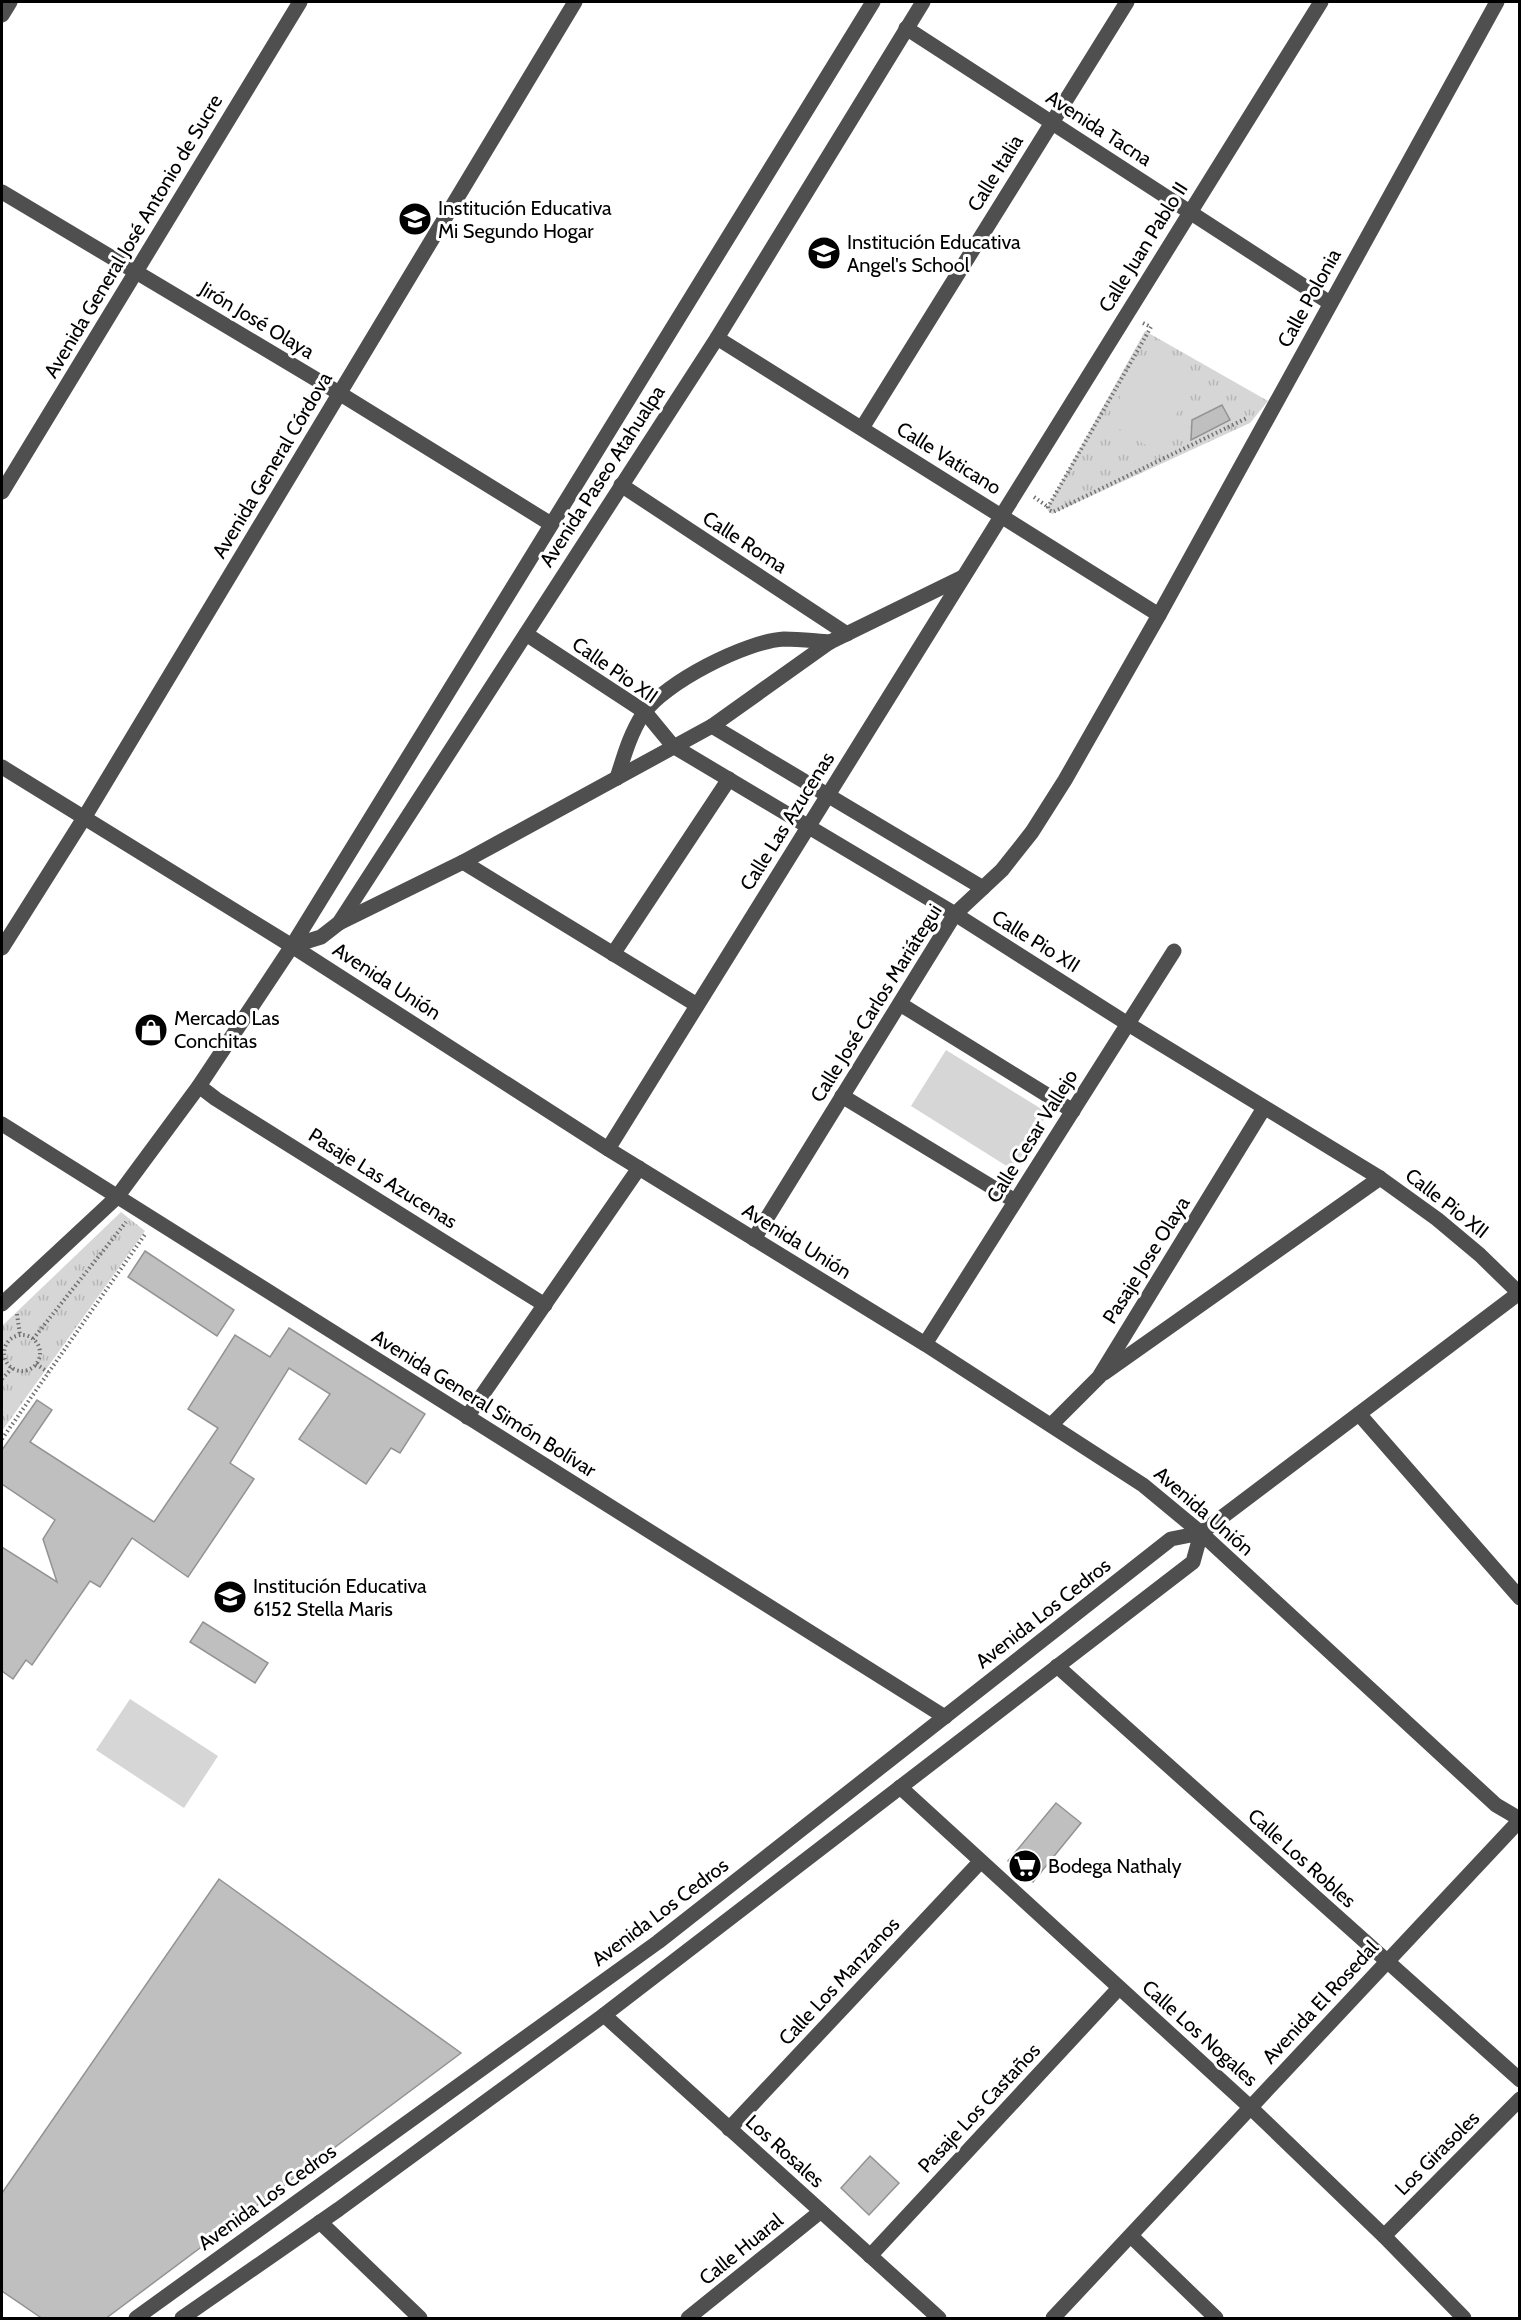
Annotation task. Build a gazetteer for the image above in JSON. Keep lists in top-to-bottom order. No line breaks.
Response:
{"streets":{"street":["Avenida Tacna","Calle Italia","Avenida General José Antonio de Sucre","Calle Juan Pablo II","Calle Polonia","Jirón José Olaya","Calle Vaticano","Avenida General Córdova","Avenida Paseo Atahualpa","Calle Roma","Calle Pio XII","Calle Las Azucenas","Avenida Unión","Calle José Carlos Mariátegui","Calle Cesar Vallejo","Pasaje Las Azucenas","Pasaje Jose Olaya","Avenida General Simón Bolívar","Avenida Los Cedros","Calle Los Robles","Calle Los Manzanos","Avenida El Rosedal","Calle Los Nogales","Pasaje Los Castaños","Los Rosales","Los Girasoles","Calle Huaral"]},"crossings":[["Avenida Tacna","Calle Italia"],["Avenida Tacna","Calle Juan Pablo II"],["Avenida Tacna","Calle Polonia"],["Avenida Tacna","Avenida Paseo Atahualpa"],["Calle Italia","Calle Vaticano"],["Avenida General José Antonio de Sucre","Jirón José Olaya"],["Calle Juan Pablo II","Calle Vaticano"],["Calle Juan Pablo II","Calle Las Azucenas"],["Calle Polonia","Calle Vaticano"],["Calle Polonia","Calle José Carlos Mariátegui"],["Jirón José Olaya","Avenida General Córdova"],["Jirón José Olaya","Avenida Paseo Atahualpa"],["Calle Vaticano","Avenida Paseo Atahualpa"],["Calle Vaticano","Calle Las Azucenas"],["Calle Vaticano","Calle José Carlos Mariátegui"],["Avenida General Córdova","Avenida Unión"],["Avenida Paseo Atahualpa","Calle Roma"],["Avenida Paseo Atahualpa","Calle Pio XII"],["Avenida Paseo Atahualpa","Avenida Unión"],["Avenida Paseo Atahualpa","Pasaje Las Azucenas"],["Avenida Paseo Atahualpa","Avenida General Simón Bolívar"],["Calle Pio XII","Calle Las Azucenas"],["Calle Pio XII","Calle José Carlos Mariátegui"],["Calle Pio XII","Calle Cesar Vallejo"],["Calle Pio XII","Pasaje Jose Olaya"],["Calle Pio XII","Avenida Los Cedros"],["Calle Las Azucenas","Avenida Unión"],["Avenida Unión","Calle José Carlos Mariátegui"],["Avenida Unión","Calle Cesar Vallejo"],["Avenida Unión","Pasaje Jose Olaya"],["Avenida Unión","Avenida Los Cedros"],["Avenida Unión","Avenida El Rosedal"],["Avenida General Simón Bolívar","Avenida Los Cedros"],["Calle Los Robles","Avenida El Rosedal"],["Calle Los Manzanos","Calle Los Nogales"],["Calle Los Manzanos","Los Rosales"],["Avenida El Rosedal","Calle Los Nogales"],["Calle Los Nogales","Pasaje Los Castaños"],["Calle Los Nogales","Los Girasoles"],["Pasaje Los Castaños","Los Rosales"],["Los Rosales","Calle Huaral"]],"places":{"school or university":["Institución Educativa Mi Segundo Hogar","Institución Educativa Angel's School","Institución Educativa 6152 Stella Maris"],"shop":["Mercado Las Conchitas"],"supermarket":["Bodega Nathaly"]}}
